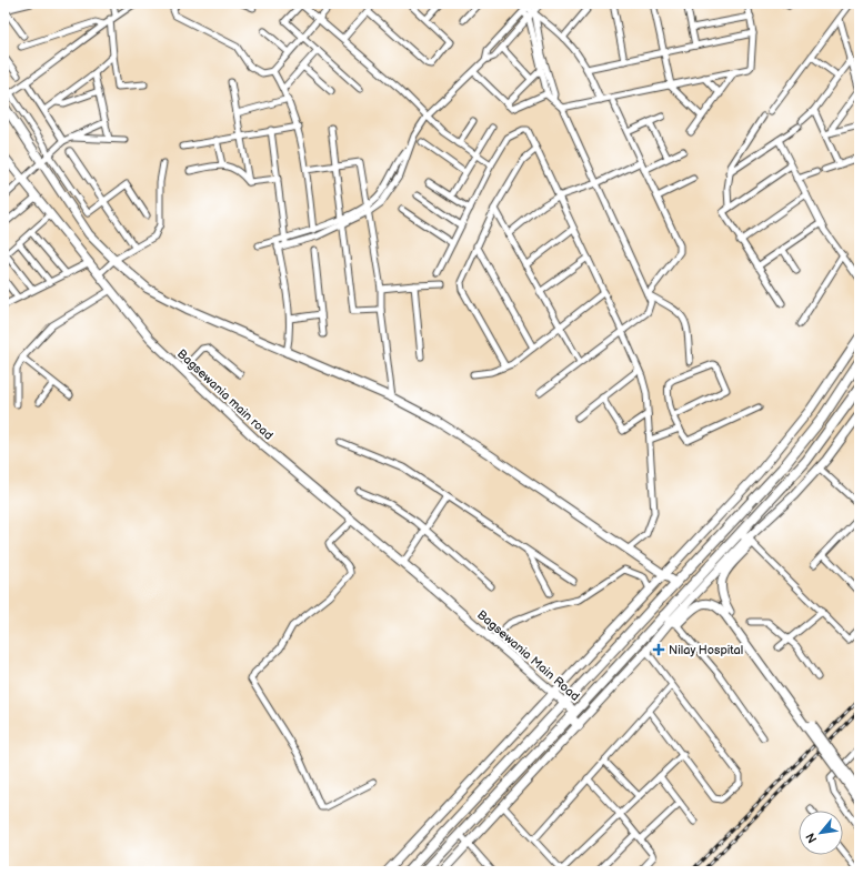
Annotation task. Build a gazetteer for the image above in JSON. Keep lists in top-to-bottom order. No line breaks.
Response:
{"streets":{"street":["Bagsewania main road","Bagsewania Main Road"]},"crossings":[["Bagsewania main road","Bagsewania Main Road"]],"places":{"health":["Nilay Hospital"]},"north":"bottom left"}
